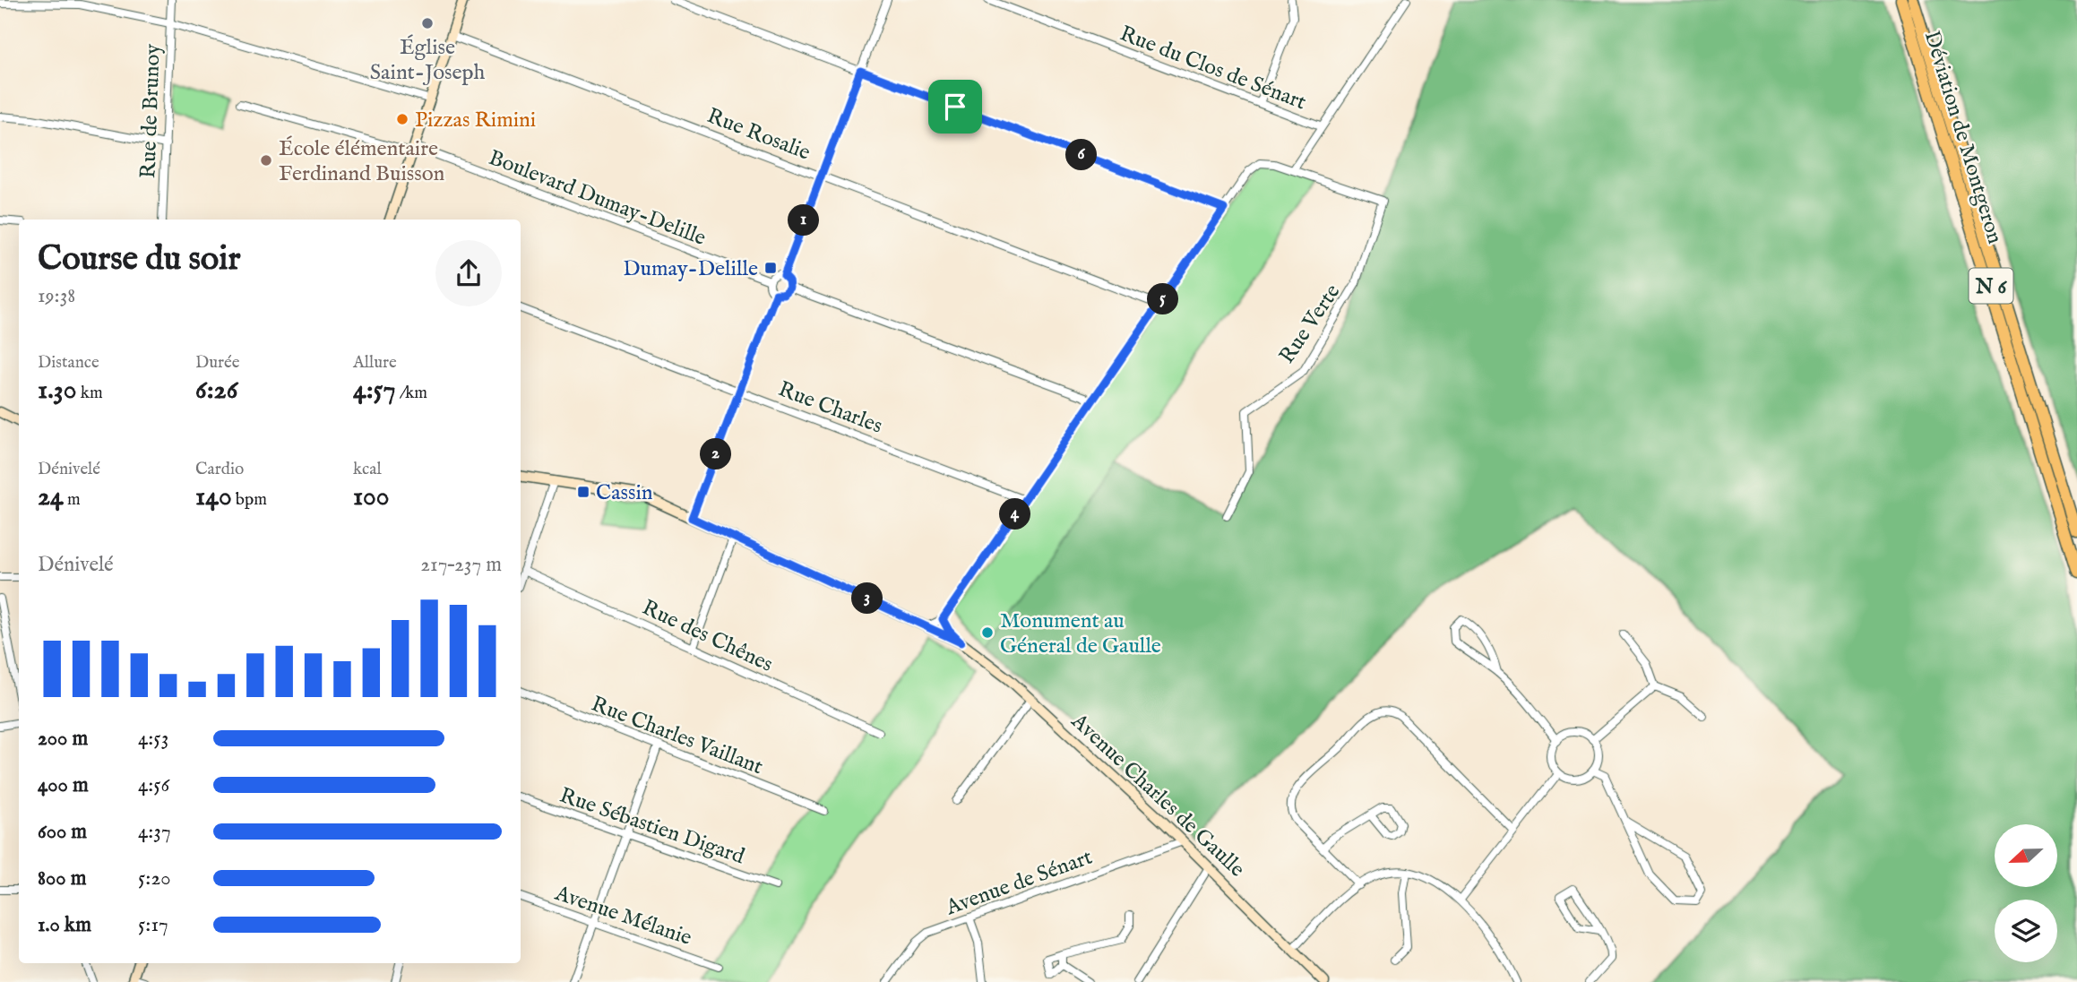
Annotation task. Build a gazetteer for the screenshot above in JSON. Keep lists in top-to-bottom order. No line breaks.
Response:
{"streets":{"main road":["Déviation de Montgeron","N 6","Avenue Charles de Gaulle"],"street":["Rue du Clos de Sénart","Rue de Brunoy","Rue Rosalie","Boulevard Dumay-Delille","Rue Verte","Rue Charles","Rue des Chênes","Rue Charles Vaillant","Rue Sébastien Digard","Avenue de Sénart","Avenue Mélanie"]},"crossings":[["Avenue Charles de Gaulle","Avenue de Sénart"]],"places":{"other":["Église Saint-Joseph","Pizzas Rimini","École élémentaire Ferdinand Buisson","Monument au Géneral de Gaulle"],"transit":["Dumay-Delille","Cassin"]},"north":"left","page":{"pins":["6","1","5","2","4","3"],"heading":["Course du soir","19:38"],"stats":[["Distance","1.30 km"],["Durée","6:26"],["Allure","4:57 /km"],["Dénivelé","24 m"],["Cardio","140 bpm"],["kcal","100"]],"chart":["Dénivelé","217–237 m"],"list":[{"name":"200 m","note":"4:53"},{"name":"400 m","note":"4:56"},{"name":"600 m","note":"4:37"},{"name":"800 m","note":"5:20"},{"name":"1.0 km","note":"5:17"}]}}
